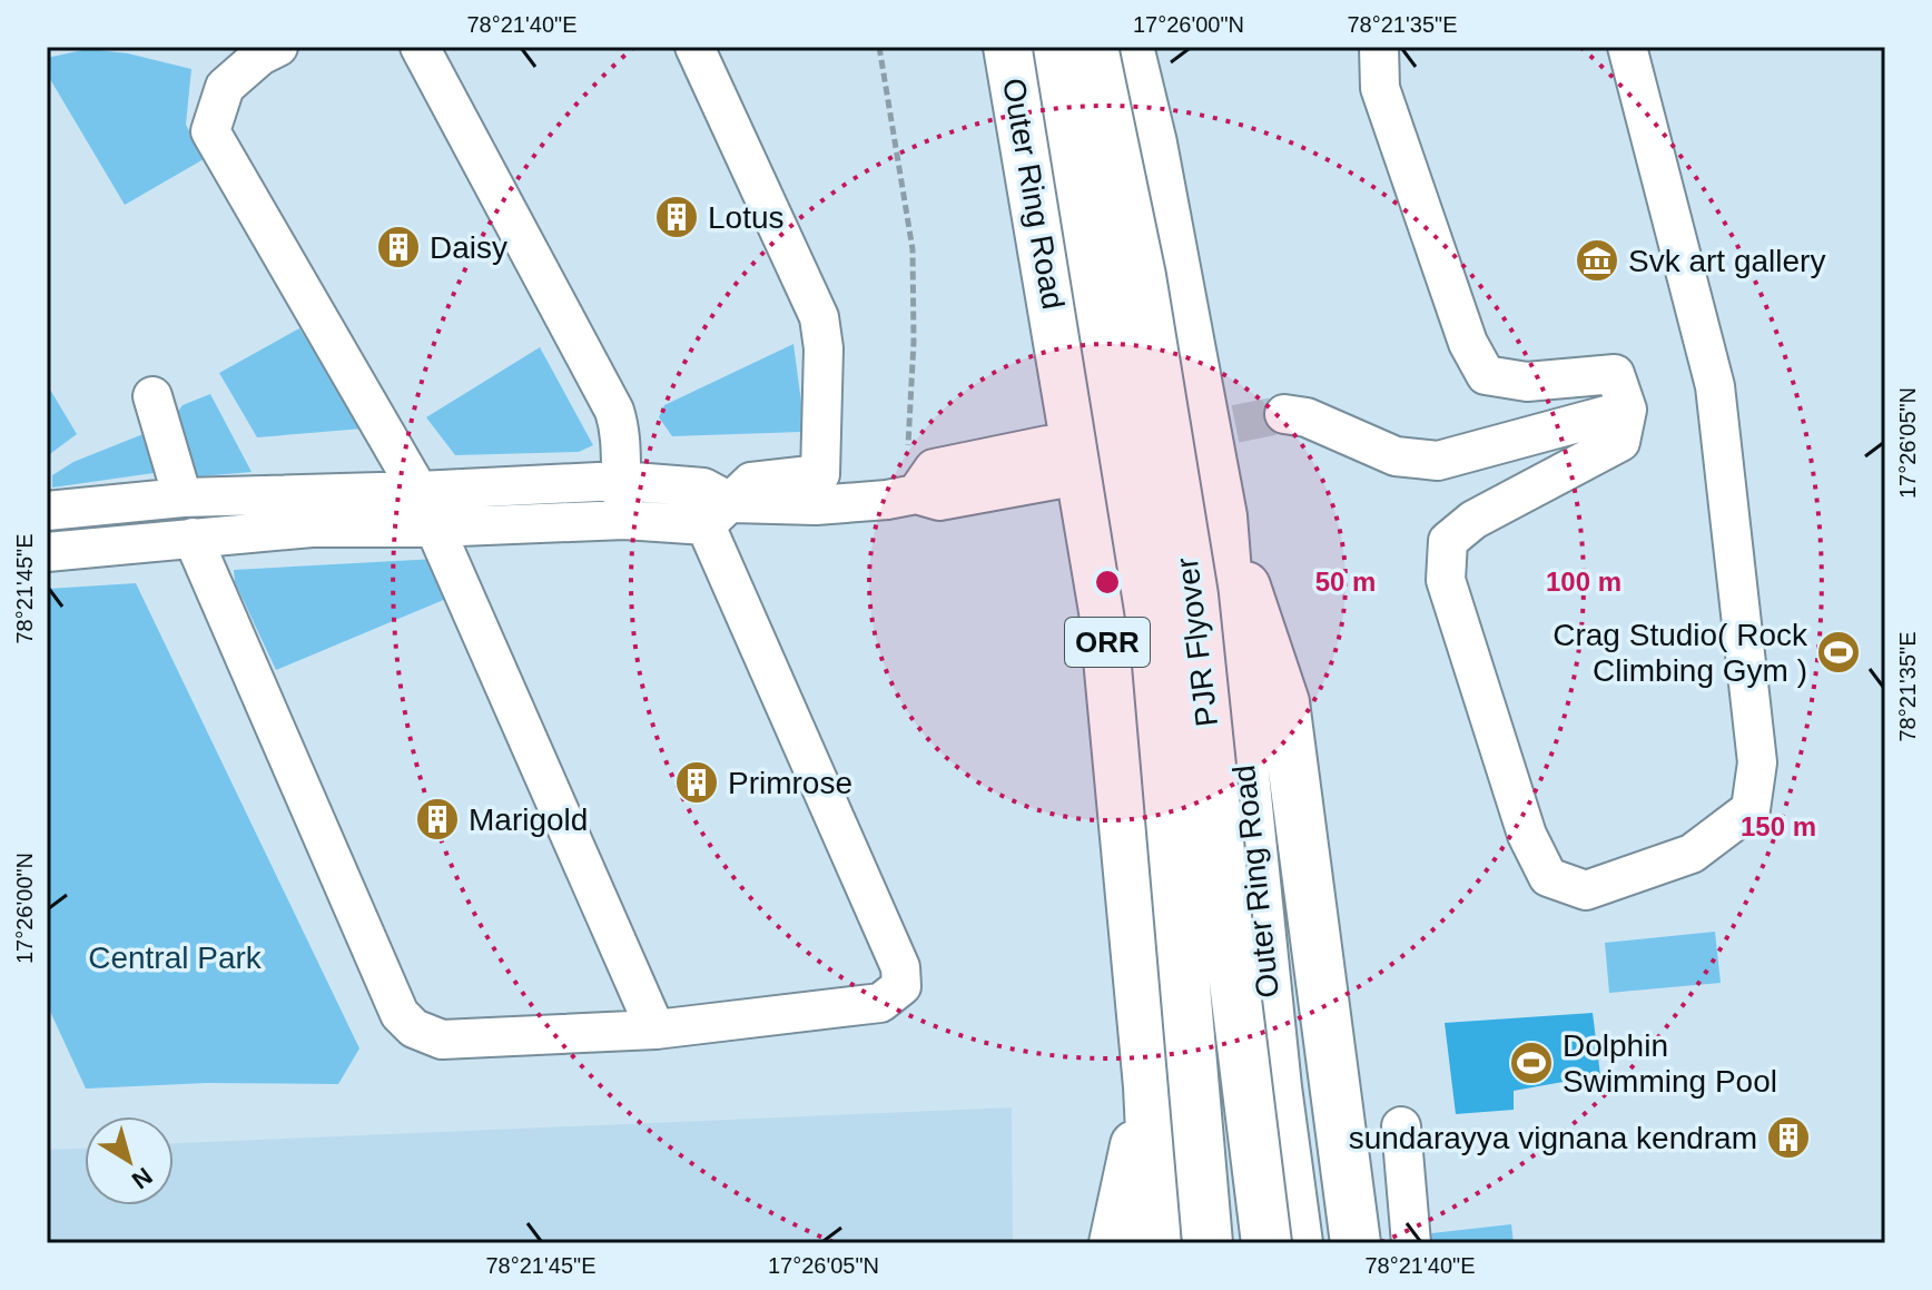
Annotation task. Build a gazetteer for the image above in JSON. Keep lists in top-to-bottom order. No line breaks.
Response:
{"streets":{"highway":["Outer Ring Road","ORR","PJR Flyover"]},"parks":["Central Park"],"places":{"building":["Lotus","Daisy","Primrose","Marigold","sundarayya vignana kendram"],"museum":["Svk art gallery"],"sports":["Crag Studio( Rock Climbing Gym )","Dolphin Swimming Pool"]},"north":"bottom right","coordinates":["78°21'40\"E","17°26'00\"N","78°21'35\"E","17°26'05\"N","78°21'45\"E"],"rings":["50 m","100 m","150 m"]}
